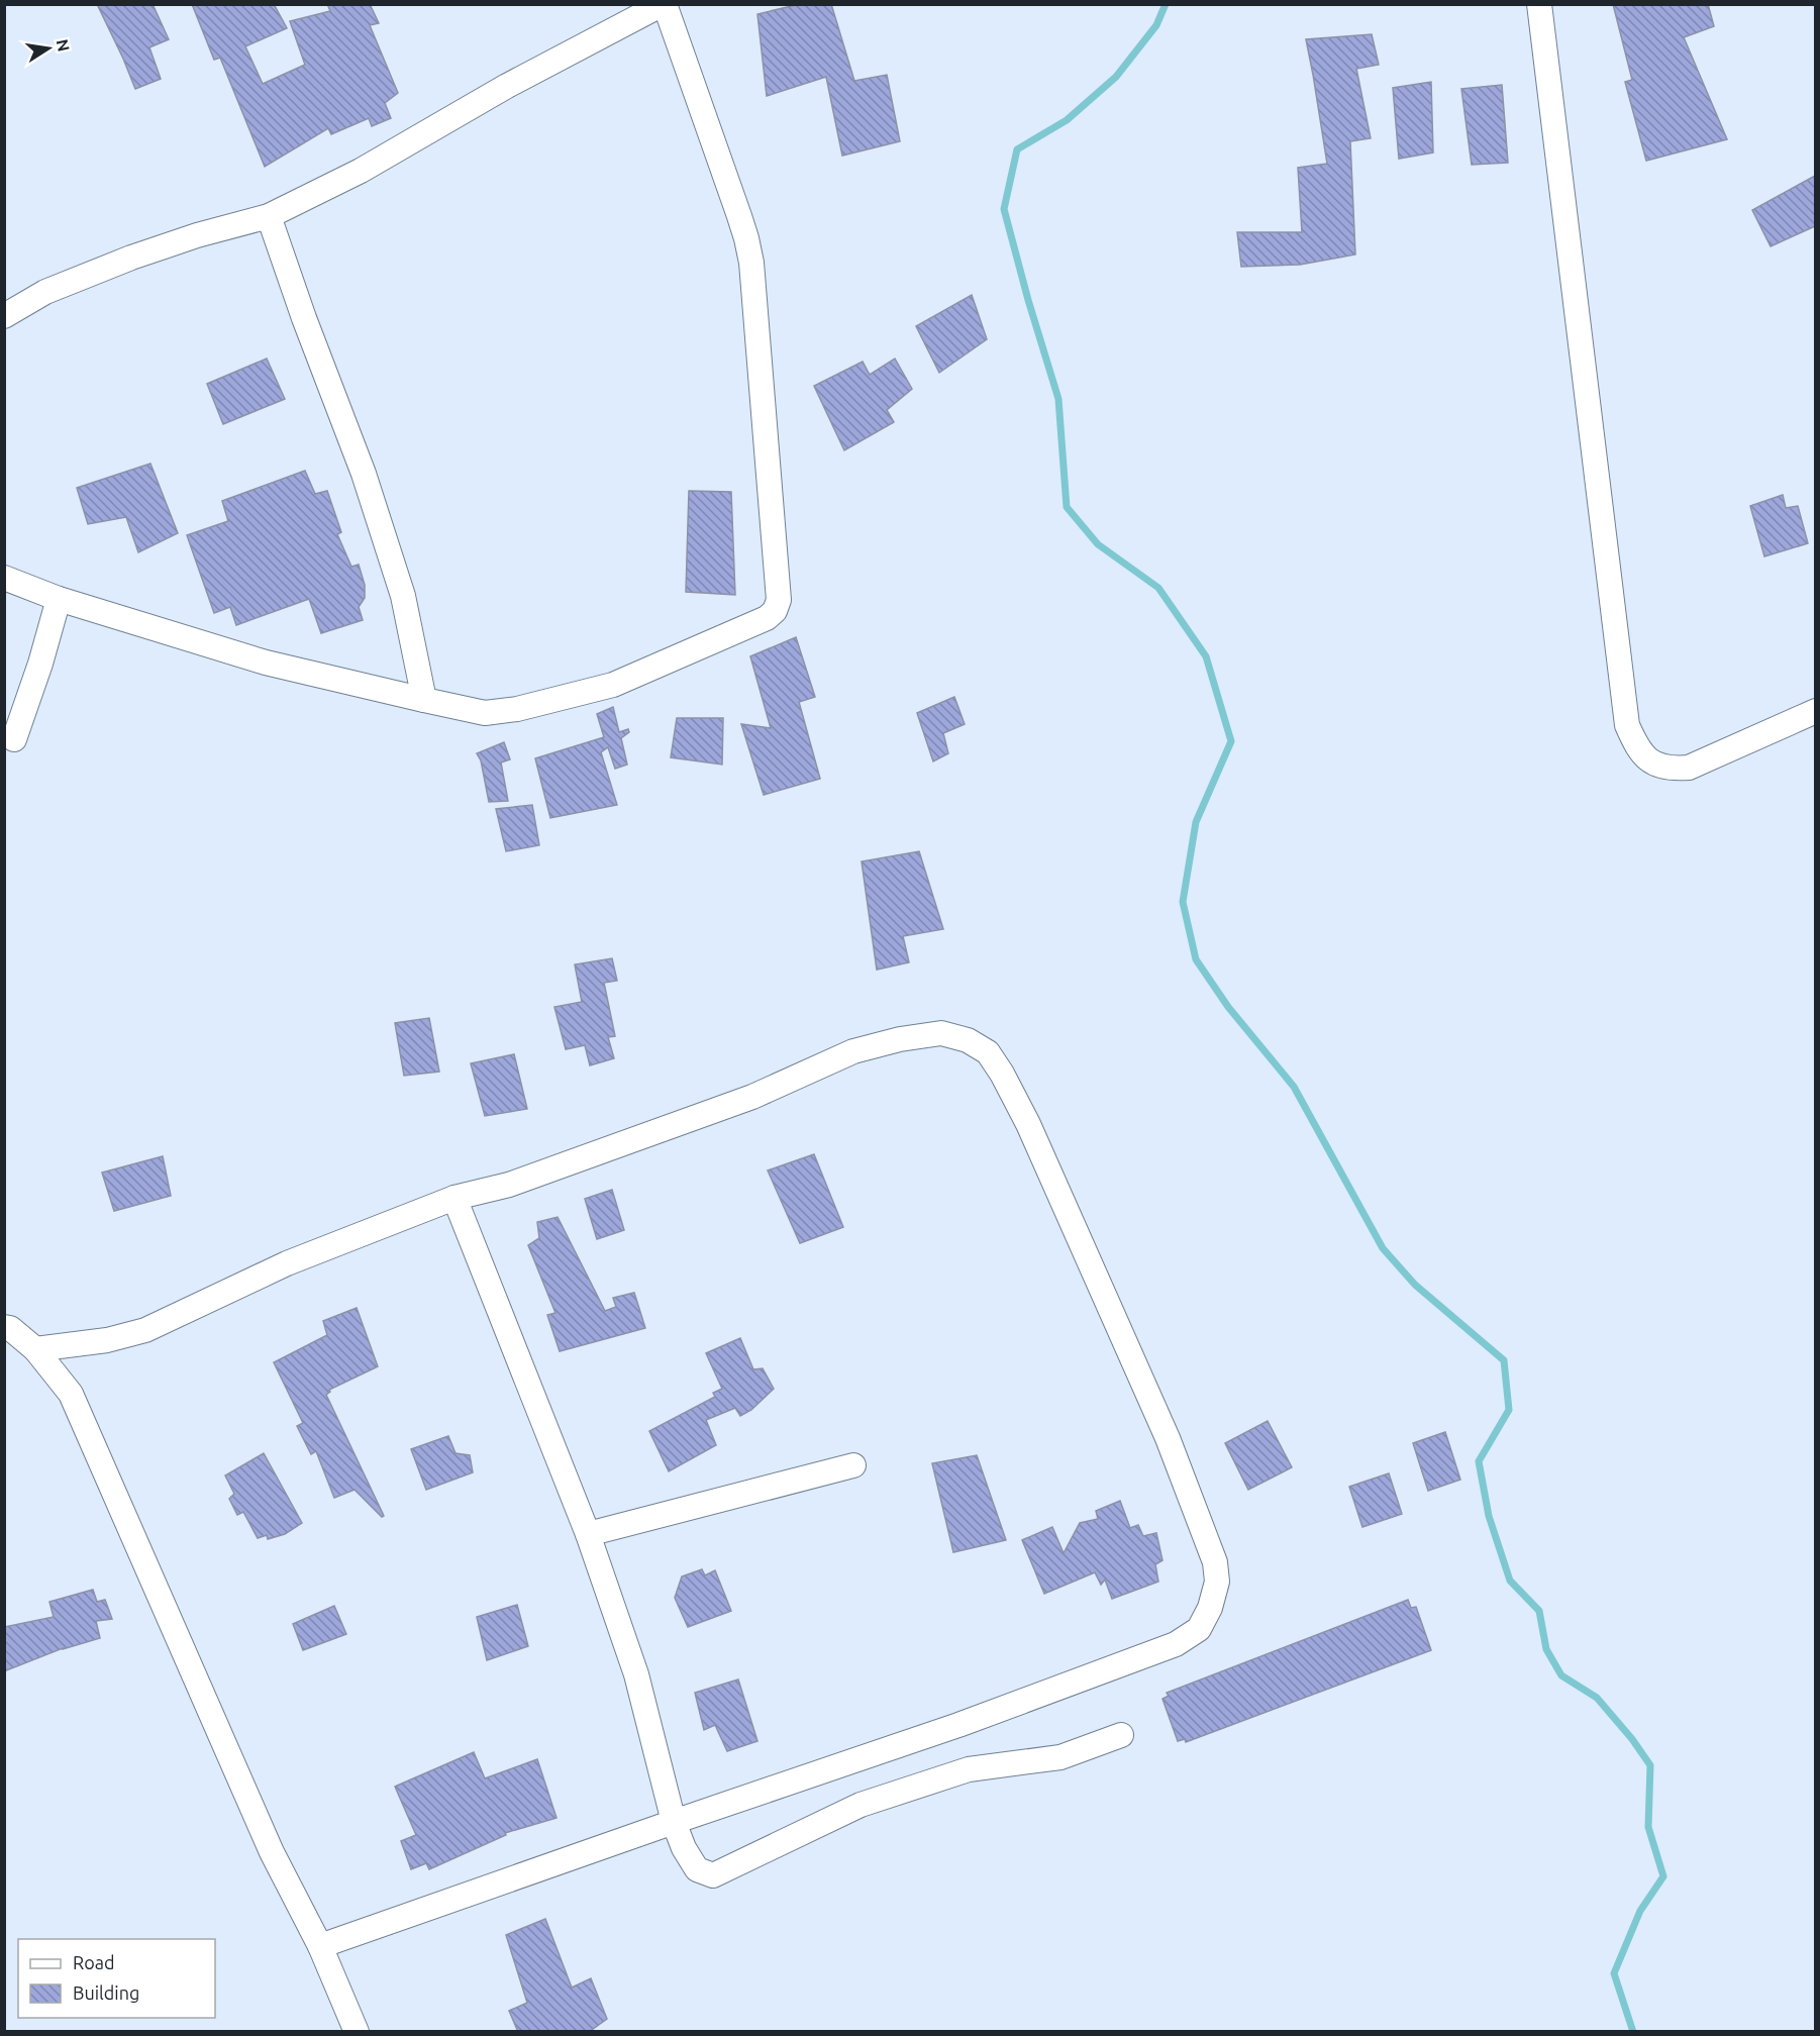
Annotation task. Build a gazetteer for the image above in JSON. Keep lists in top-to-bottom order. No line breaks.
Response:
{"legend":["Road","Building"],"north":"right"}
